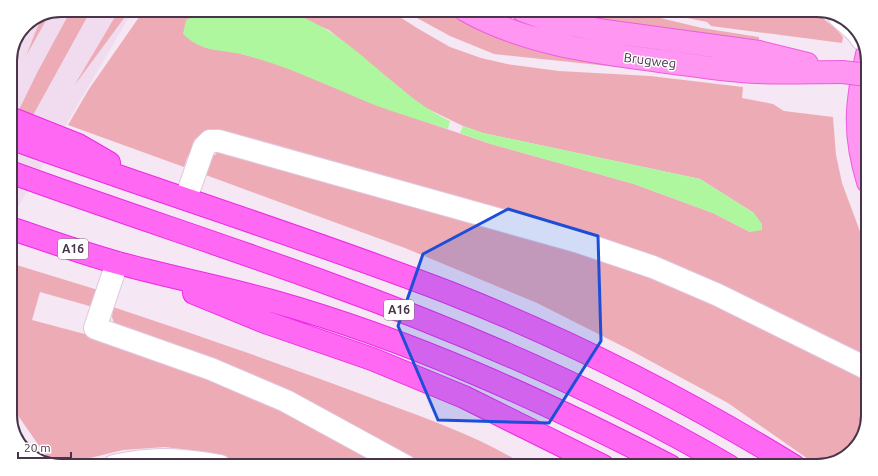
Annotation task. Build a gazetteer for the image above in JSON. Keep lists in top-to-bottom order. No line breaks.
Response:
{"streets":{"highway":["A16"],"main road":["Brugweg"]},"scale_bar":"20 m"}
